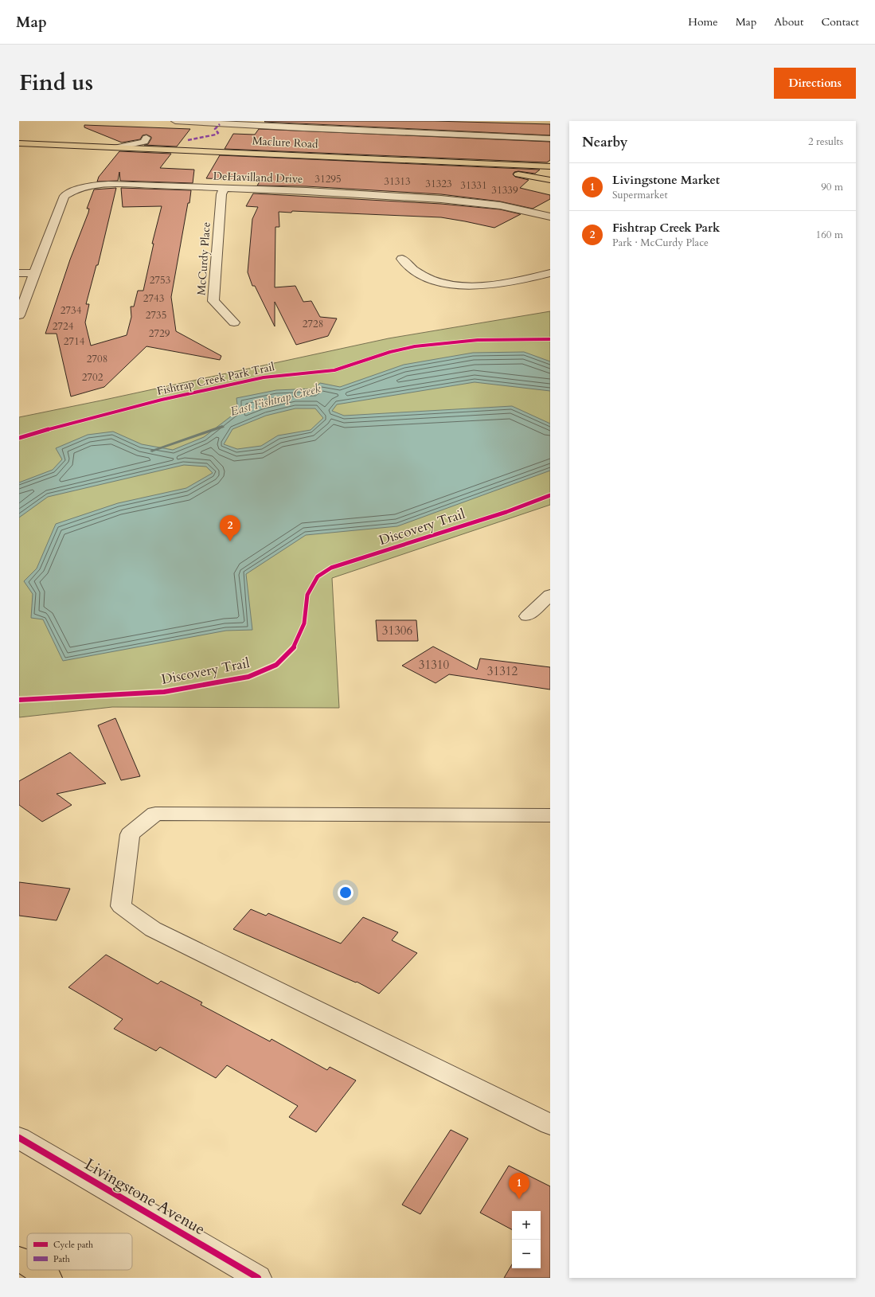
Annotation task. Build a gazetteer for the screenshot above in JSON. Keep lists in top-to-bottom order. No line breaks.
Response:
{"streets":{"main road":["Maclure Road"],"street":["DeHavilland Drive","McCurdy Place","Livingstone Avenue"],"cycle path":["Fishtrap Creek Park Trail","Discovery Trail"]},"crossings":[["DeHavilland Drive","McCurdy Place"]],"water":["East Fishtrap Creek"],"house_numbers":["31295","31313","31323","31331","31339","2753","2743","2734","2735","2728","2724","2729","2714","2708","2702","31306","31310","31312"],"legend":["Cycle path","Path"],"page":{"header":"Map","nav":["Home","Map","About","Contact"],"title":"Find us","buttons":"Directions","heading":["Nearby","2 results"],"list":[{"mark":"1","name":"Livingstone Market","note":"Supermarket","value":"90 m"},{"mark":"2","name":"Fishtrap Creek Park","note":"Park · McCurdy Place","value":"160 m"}],"pins":["2","1"],"map_buttons":["+","−"]}}
